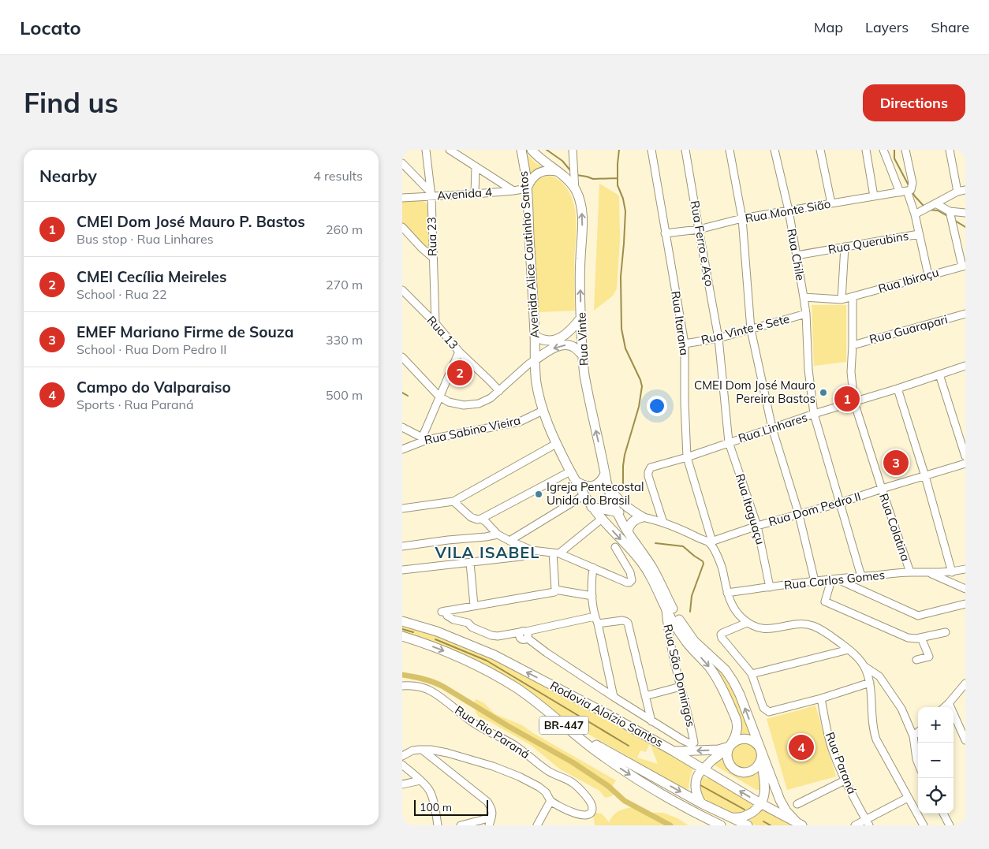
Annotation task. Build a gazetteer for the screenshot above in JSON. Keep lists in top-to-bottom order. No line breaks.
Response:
{"streets":{"main road":["Avenida Alice Coutinho Santos","Rua Vinte","Rodovia Aloízio Santos","BR-447"],"street":["Avenida 4","Rua Monte Sião","Rua 23","Rua Querubins","Rua Ferro e Aço","Rua Chile","Rua Ibiraçu","Rua Itarana","Rua Vinte e Sete","Rua Guarapari","Rua 13","Rua Linhares","Rua Sabino Vieira","Rua Itaguaçu","Rua Dom Pedro II","Rua Colatina","Rua Carlos Gomes","Rua São Domingos","Rua Rio Paraná","Rua Paraná"]},"crossings":[["Avenida 4","Rua 23"],["Avenida 4","Avenida Alice Coutinho Santos"],["Rua Monte Sião","Rua Ferro e Aço"],["Rua Monte Sião","Rua Chile"],["Rua Monte Sião","Rua Itarana"],["Rua 23","Rua 13"],["Rua Querubins","Rua Chile"],["Rua Ferro e Aço","Rua Vinte e Sete"],["Rua Ferro e Aço","Rua Itaguaçu"],["Avenida Alice Coutinho Santos","Rua Vinte"],["Avenida Alice Coutinho Santos","Rua Sabino Vieira"],["Avenida Alice Coutinho Santos","Rua São Domingos"],["Rua Chile","Rua Vinte e Sete"],["Rua Chile","Rua Linhares"],["Rua Chile","Rua Dom Pedro II"],["Rua Chile","Rua Carlos Gomes"],["Rua Ibiraçu","Rua Colatina"],["Rua Itarana","Rua Vinte e Sete"],["Rua Itarana","Rua Linhares"],["Rua Itarana","Rua Dom Pedro II"],["Rua Itarana","Rua Carlos Gomes"],["Rua Vinte e Sete","Rua Itaguaçu"],["Rua Guarapari","Rua Colatina"],["Rua Linhares","Rua Itaguaçu"],["Rua Linhares","Rua Colatina"],["Rua Itaguaçu","Rua Dom Pedro II"],["Rua Itaguaçu","Rua Carlos Gomes"],["Rua Dom Pedro II","Rua Colatina"],["Rua Colatina","Rua Carlos Gomes"]],"one_way":["Avenida Alice Coutinho Santos","Rua Vinte"],"districts":["VILA ISABEL"],"places":["CMEI Dom José Mauro Pereira Bastos","Igreja Pentecostal Unida do Brasil"],"scale_bar":"100 m","page":{"header":"Locato","nav":["Map","Layers","Share"],"buttons":"Directions","title":"Find us","heading":["Nearby","4 results"],"list":[{"mark":"1","name":"CMEI Dom José Mauro P. Bastos","note":"Bus stop · Rua Linhares","value":"260 m"},{"mark":"2","name":"CMEI Cecília Meireles","note":"School · Rua 22","value":"270 m"},{"mark":"3","name":"EMEF Mariano Firme de Souza","note":"School · Rua Dom Pedro II","value":"330 m"},{"mark":"4","name":"Campo do Valparaiso","note":"Sports · Rua Paraná","value":"500 m"}],"pins":["2","1","3","4"],"map_buttons":["+","−"],"scale":"100 m"}}
